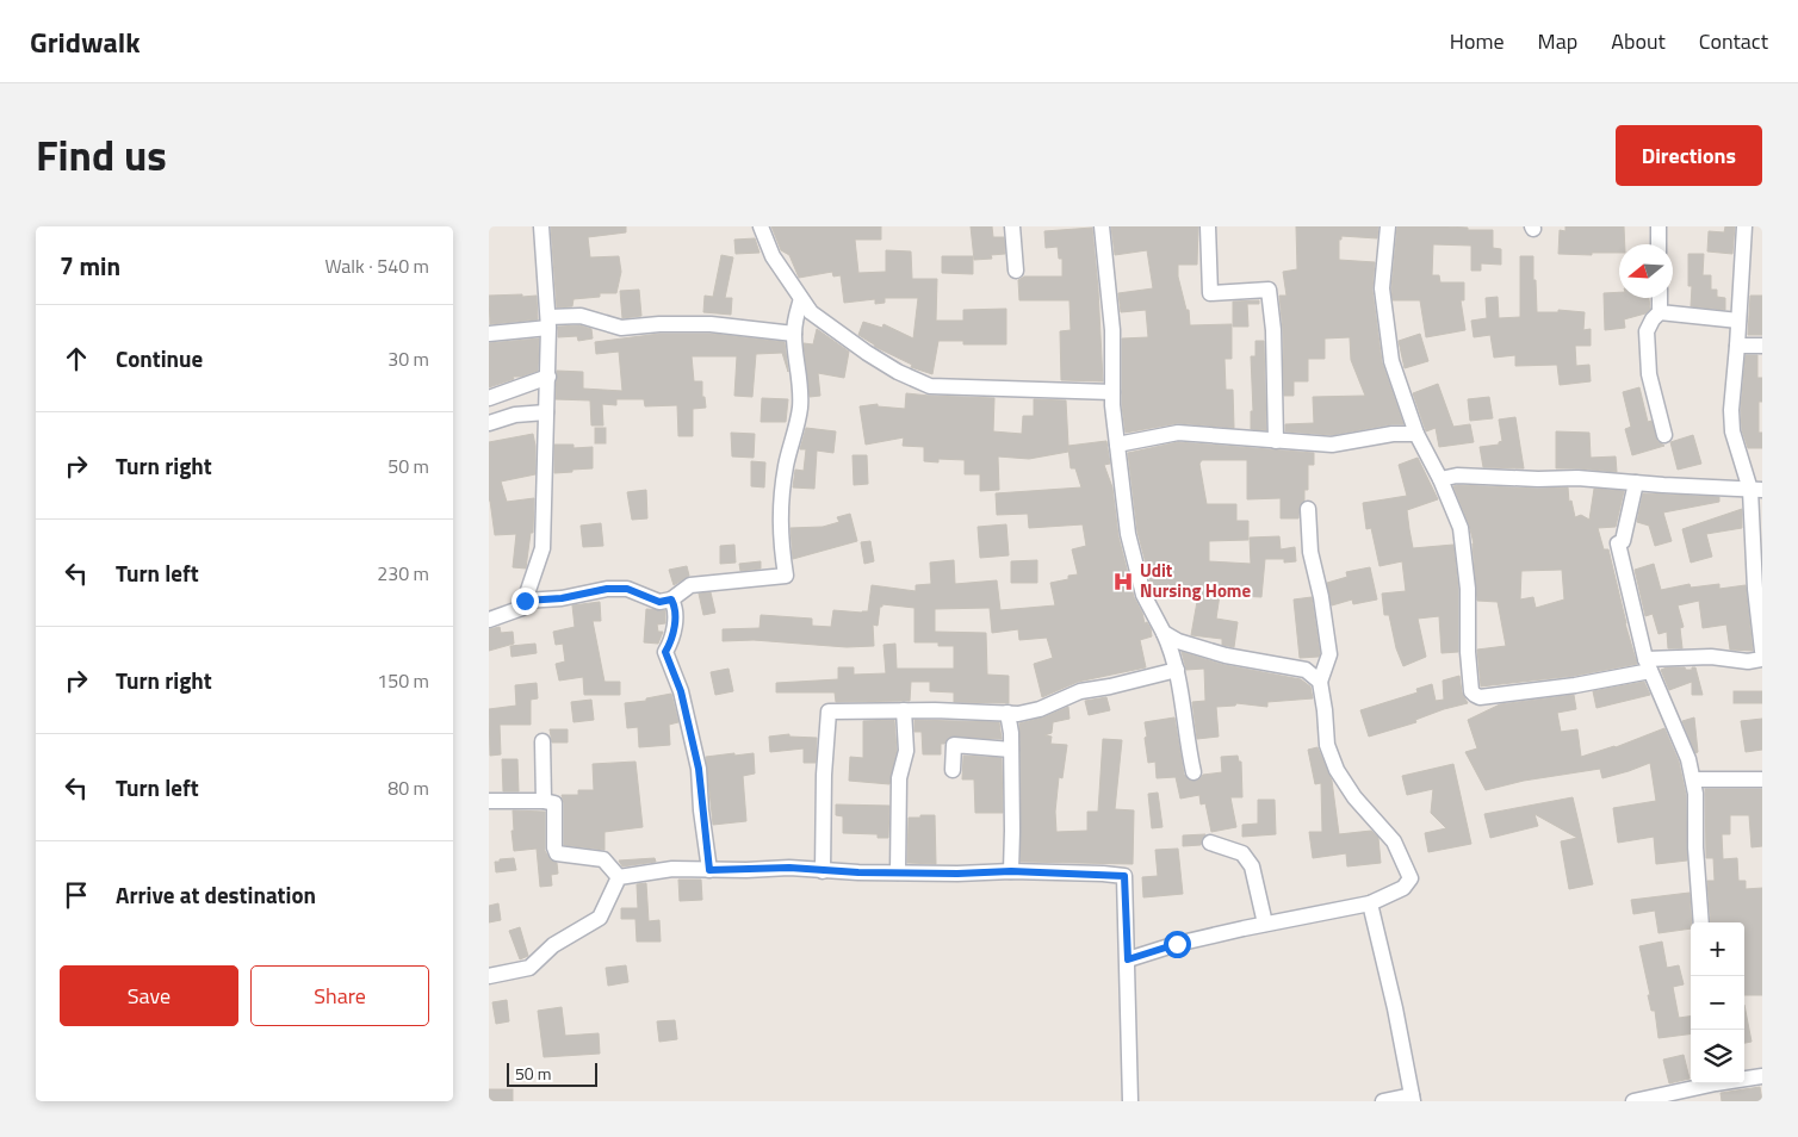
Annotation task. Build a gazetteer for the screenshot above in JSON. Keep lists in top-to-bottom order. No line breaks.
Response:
{"places":{"hospital":["Udit Nursing Home"]},"scale_bar":"50 m","north":"left","page":{"header":"Gridwalk","nav":["Home","Map","About","Contact"],"title":"Find us","buttons":["Directions",["Save","Share"]],"heading":["7 min","Walk · 540 m"],"list":[["Continue","30 m"],["Turn right","50 m"],["Turn left","230 m"],["Turn right","150 m"],["Turn left","80 m"],"Arrive at destination"],"map_buttons":["+","−"],"scale":"50 m"}}
